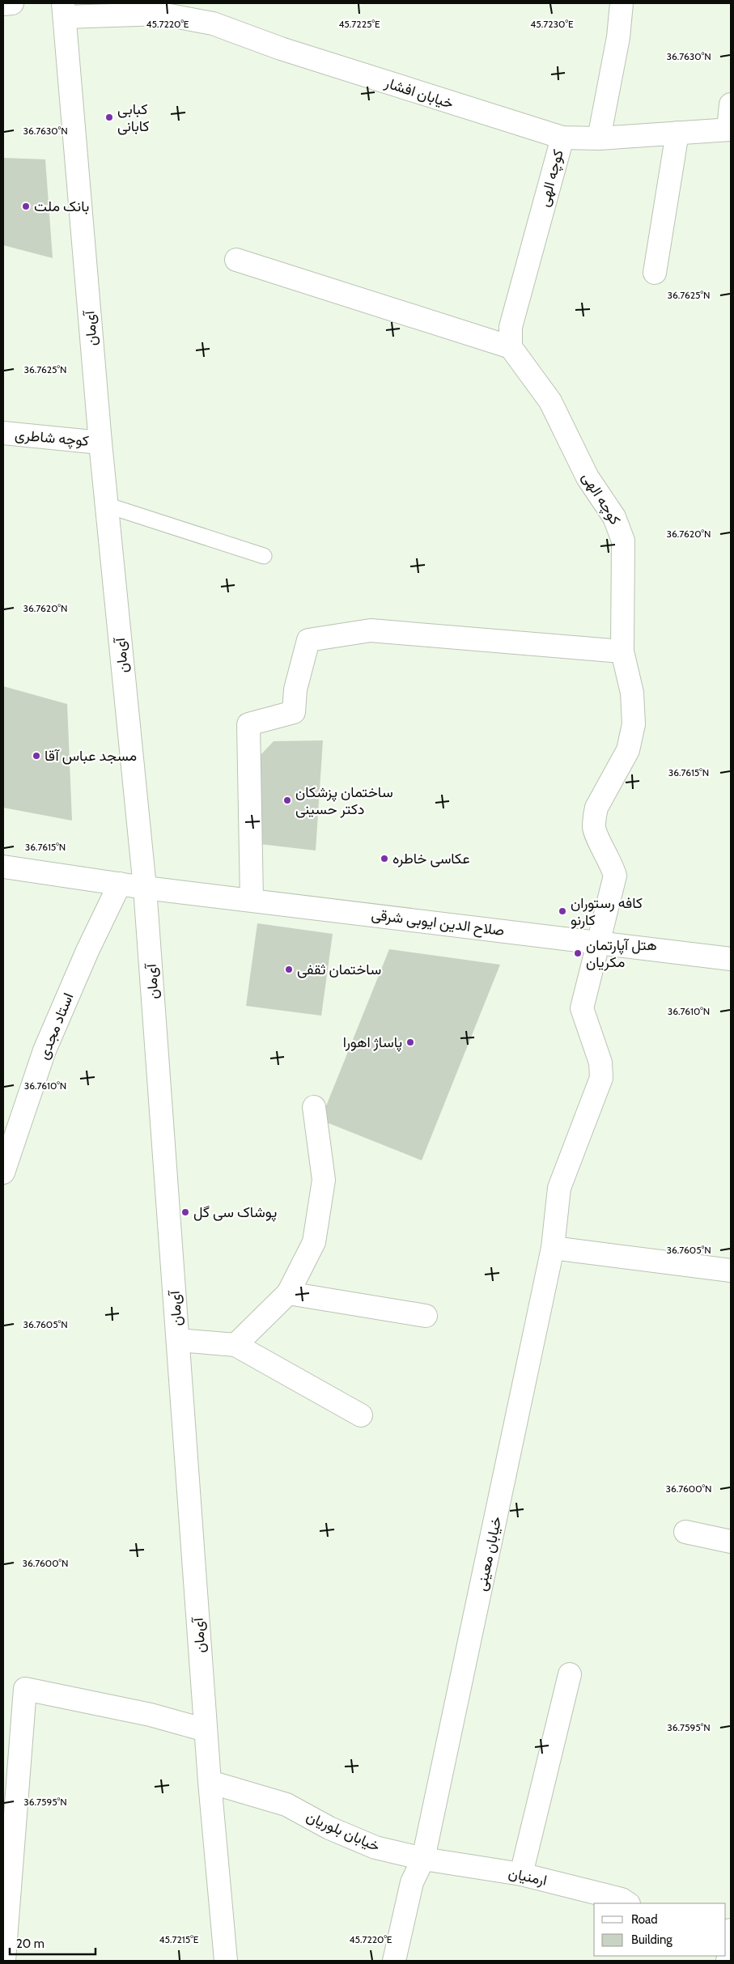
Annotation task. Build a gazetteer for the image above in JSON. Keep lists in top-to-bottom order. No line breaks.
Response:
{"streets":{"street":["خیابان افشار","کوچه الهی","آی‌مان","کوچه شاطری","صلاح الدین ایوبی شرقی","استاد مجدی","خیابان معینی","خیابان بلوریان","ارمنیان"]},"crossings":[["خیابان افشار","کوچه الهی"],["خیابان افشار","آی‌مان"],["کوچه الهی","صلاح الدین ایوبی شرقی"],["کوچه الهی","خیابان معینی"],["آی‌مان","کوچه شاطری"],["آی‌مان","صلاح الدین ایوبی شرقی"],["آی‌مان","خیابان بلوریان"],["صلاح الدین ایوبی شرقی","استاد مجدی"],["صلاح الدین ایوبی شرقی","خیابان معینی"],["خیابان معینی","خیابان بلوریان"],["خیابان معینی","ارمنیان"],["خیابان بلوریان","ارمنیان"]],"places":["کبابی کابانی","بانک ملت","مسجد عباس آقا","ساختمان پزشکان دکتر حسینی","عکاسی خاطره","کافه رستوران کارنو","هتل آپارتمان مکریان","ساختمان ثقفی","پاساژ اهورا","پوشاک سی گل"],"legend":["Road","Building"],"scale_bar":"20 m","coordinates":["45.7220°E","45.7225°E","45.7230°E","36.7630°N","36.7625°N","36.7620°N","36.7615°N","36.7610°N","36.7605°N","36.7600°N","36.7595°N","45.7215°E"]}
